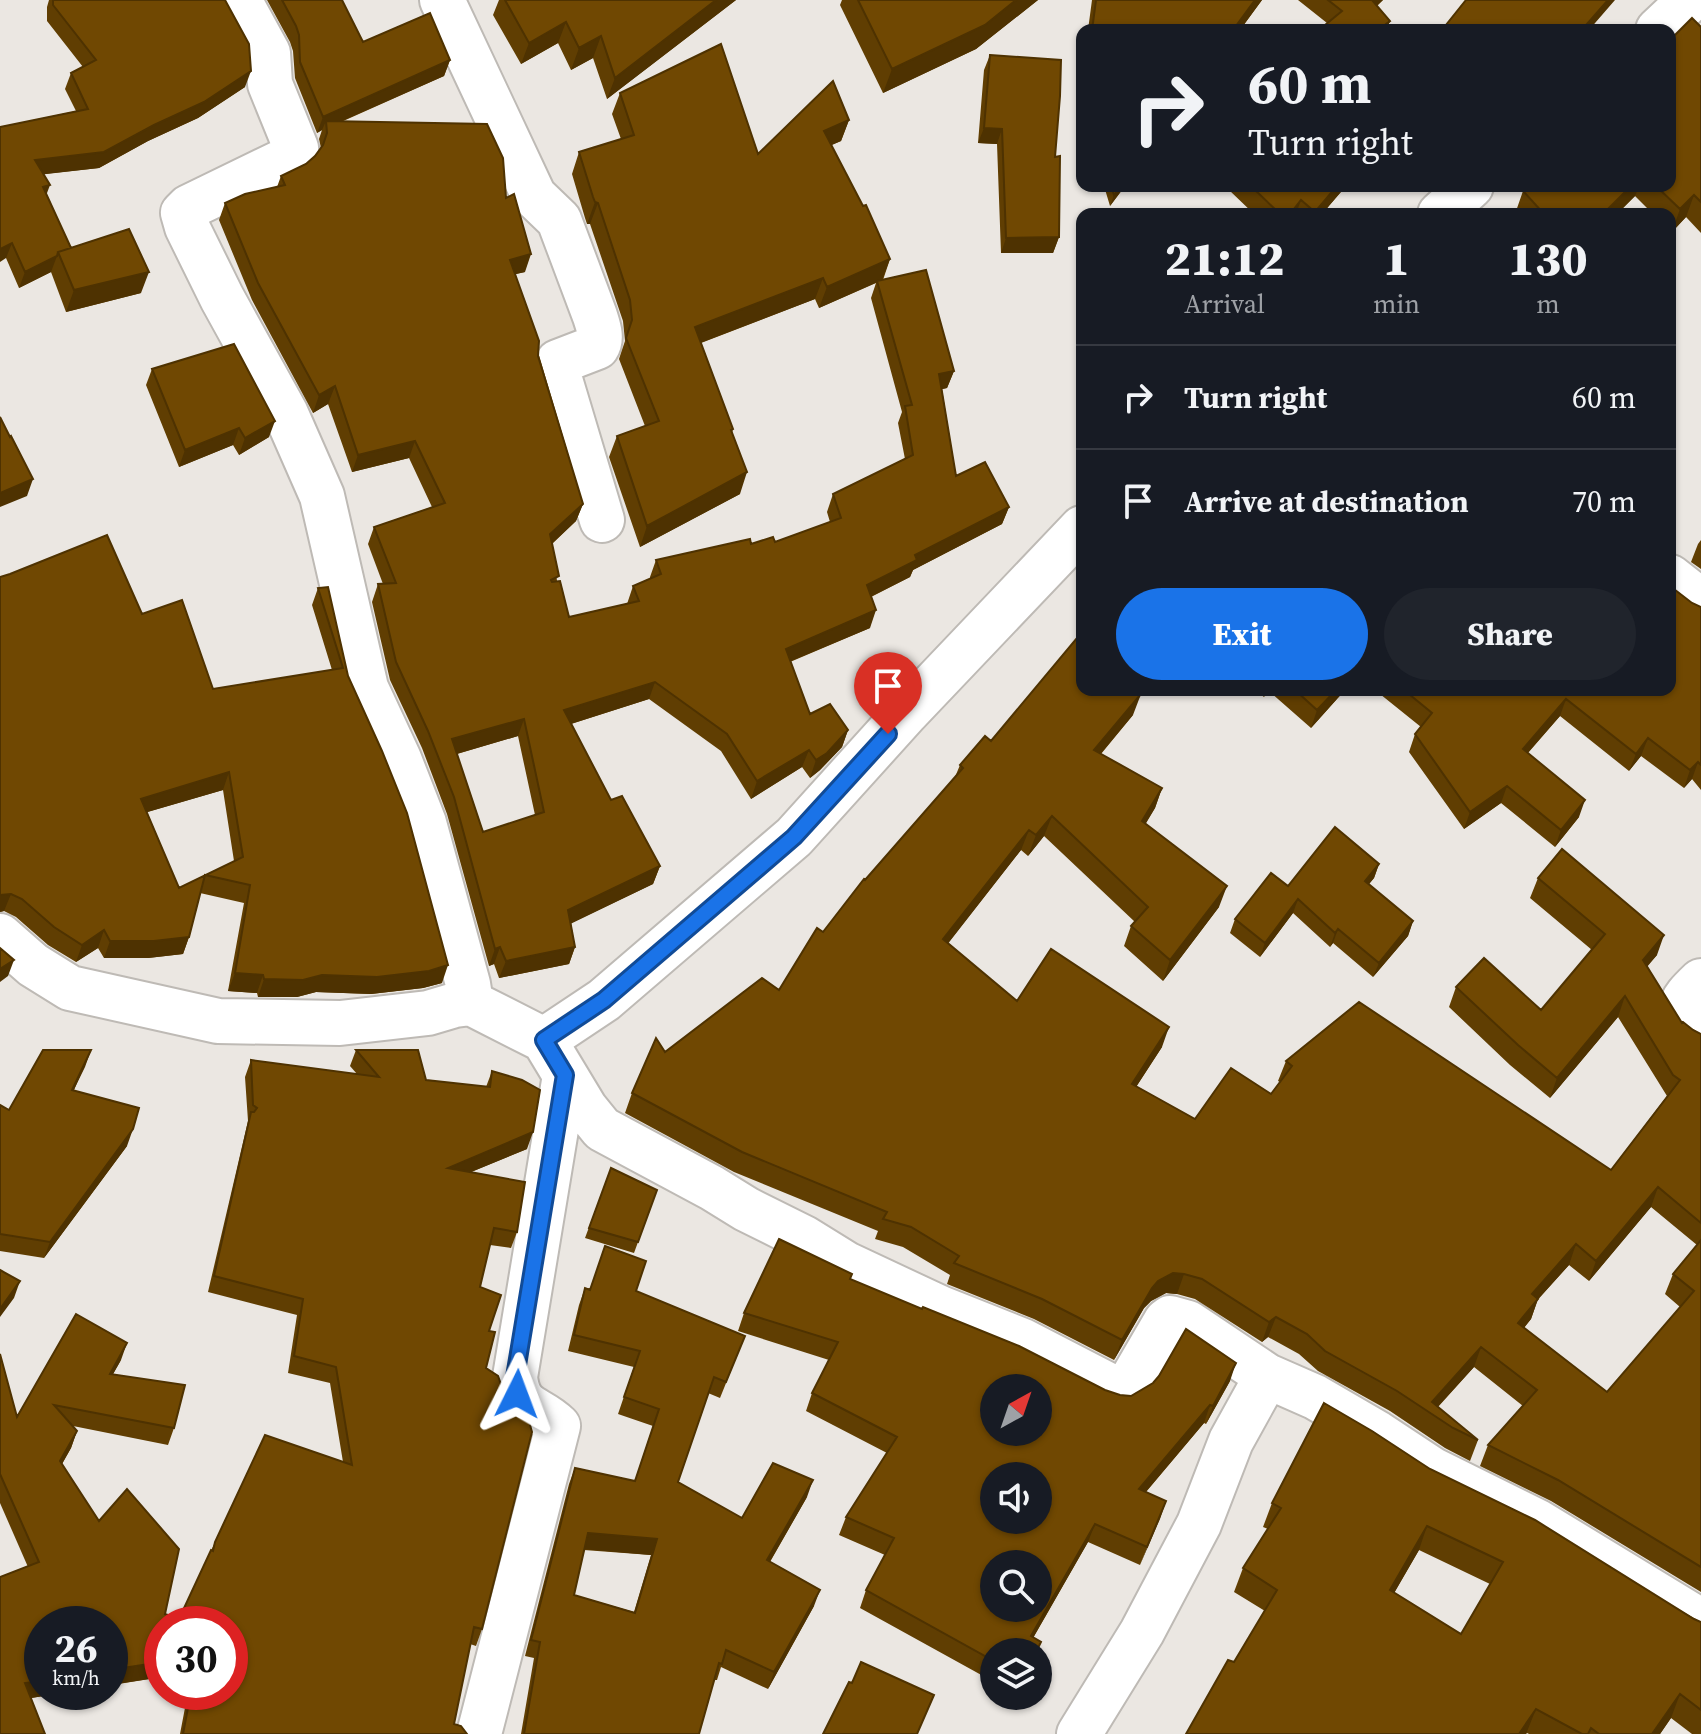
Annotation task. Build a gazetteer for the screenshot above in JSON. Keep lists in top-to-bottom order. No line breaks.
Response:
{"north":"top right","page":{"turn":["60 m","Turn right"],"eta":["21:12","Arrival","1","min","130","m"],"list":[{"name":"Turn right","value":"60 m"},{"name":"Arrive at destination","value":"70 m"}],"buttons":["Exit","Share"],"speed":"26 km/h","limit":"30"}}
